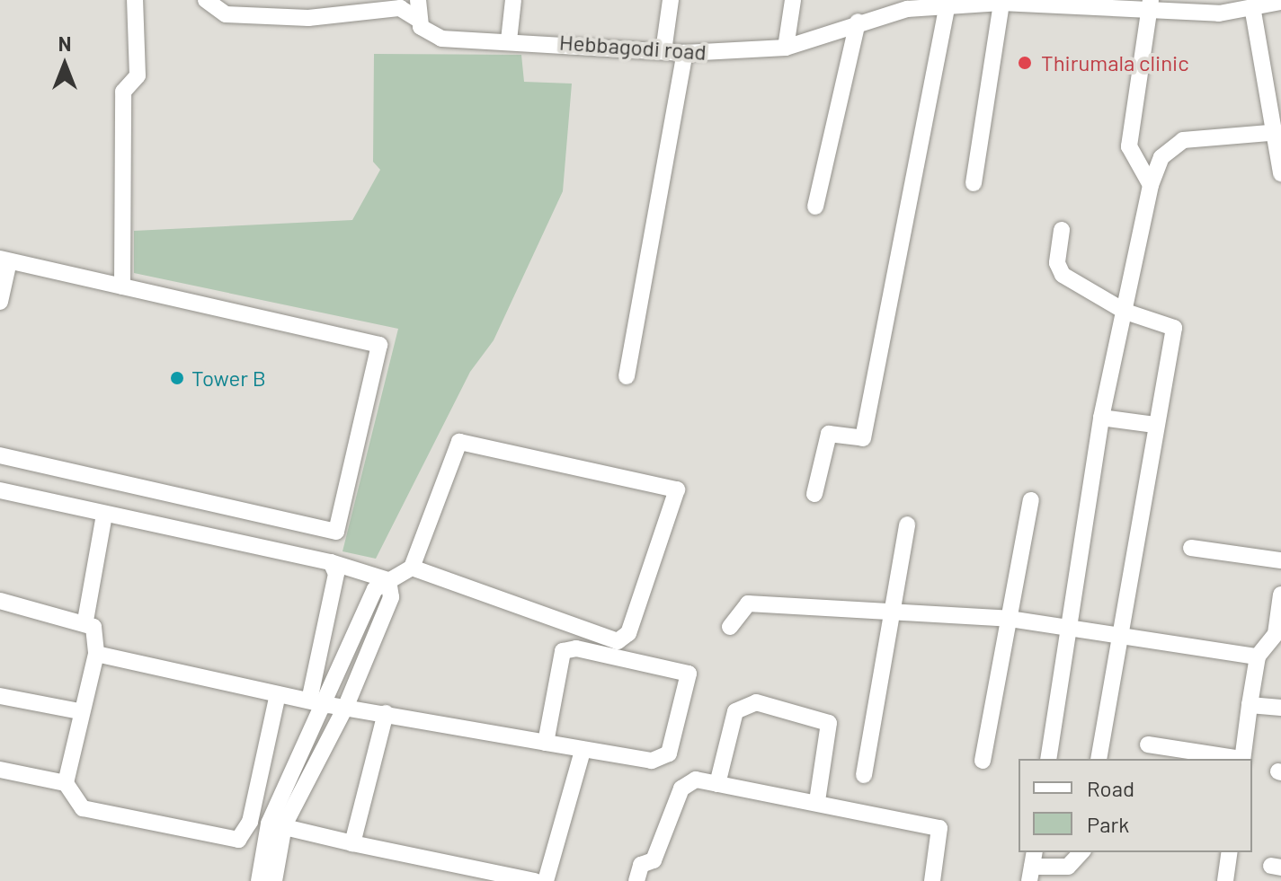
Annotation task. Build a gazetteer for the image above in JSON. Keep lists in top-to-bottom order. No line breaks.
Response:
{"streets":{"street":["Hebbagodi road"]},"places":["Thirumala clinic","Tower B"],"legend":["Road","Park"],"north":"top"}
